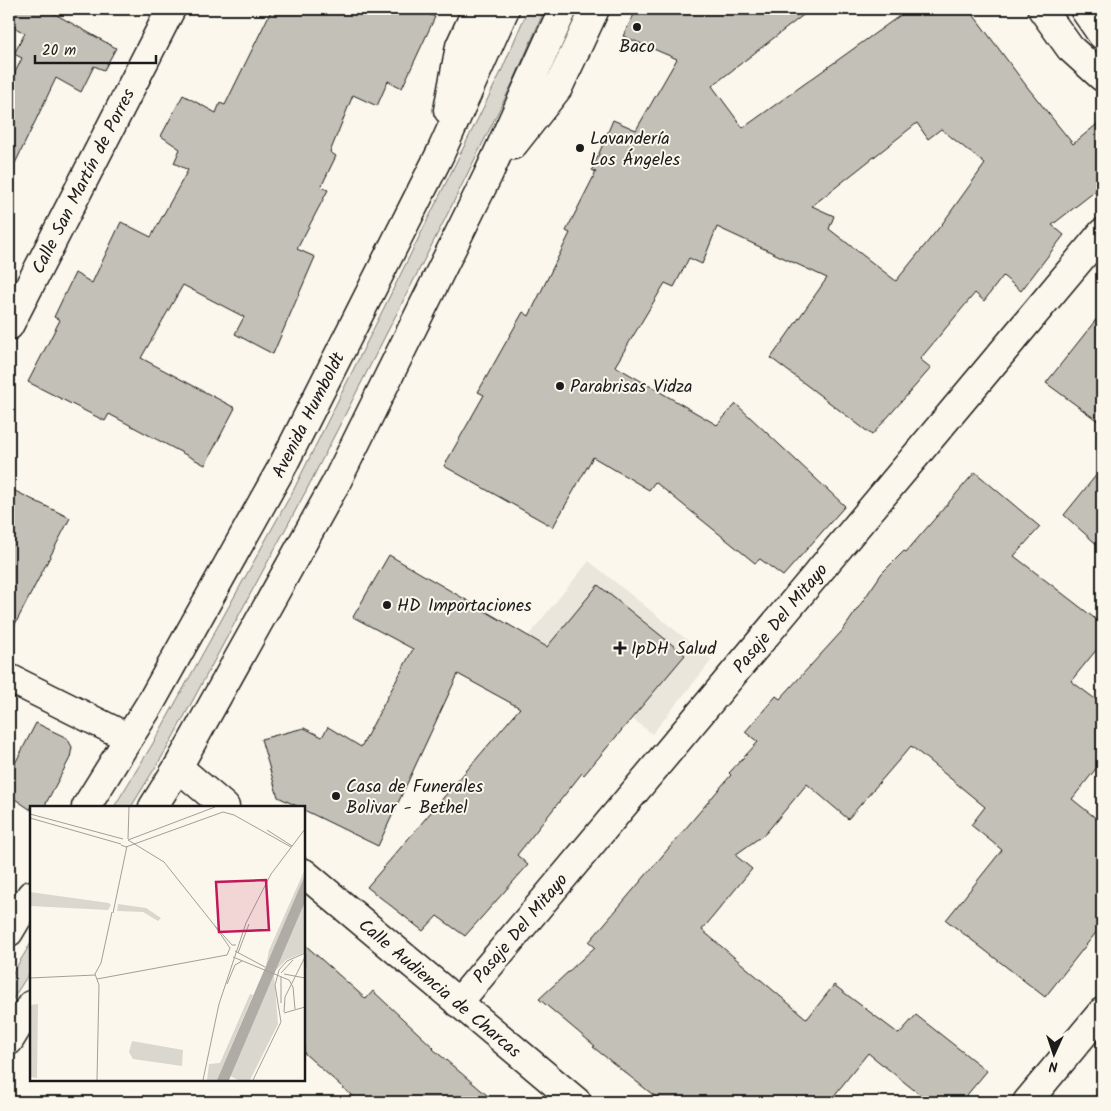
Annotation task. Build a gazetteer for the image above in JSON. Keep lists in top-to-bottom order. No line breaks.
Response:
{"streets":{"main road":["Calle San Martín de Porres","Avenida Humboldt","Pasaje Del Mitayo","Calle Audiencia de Charcas"]},"crossings":[["Pasaje Del Mitayo","Calle Audiencia de Charcas"]],"places":{"other":["Baco","Lavandería Los Ángeles","Parabrisas Vidza","HD Importaciones","Casa de Funerales Bolivar - Bethel"],"health":["IpDH Salud"]},"scale_bar":"20 m","north":"bottom"}
